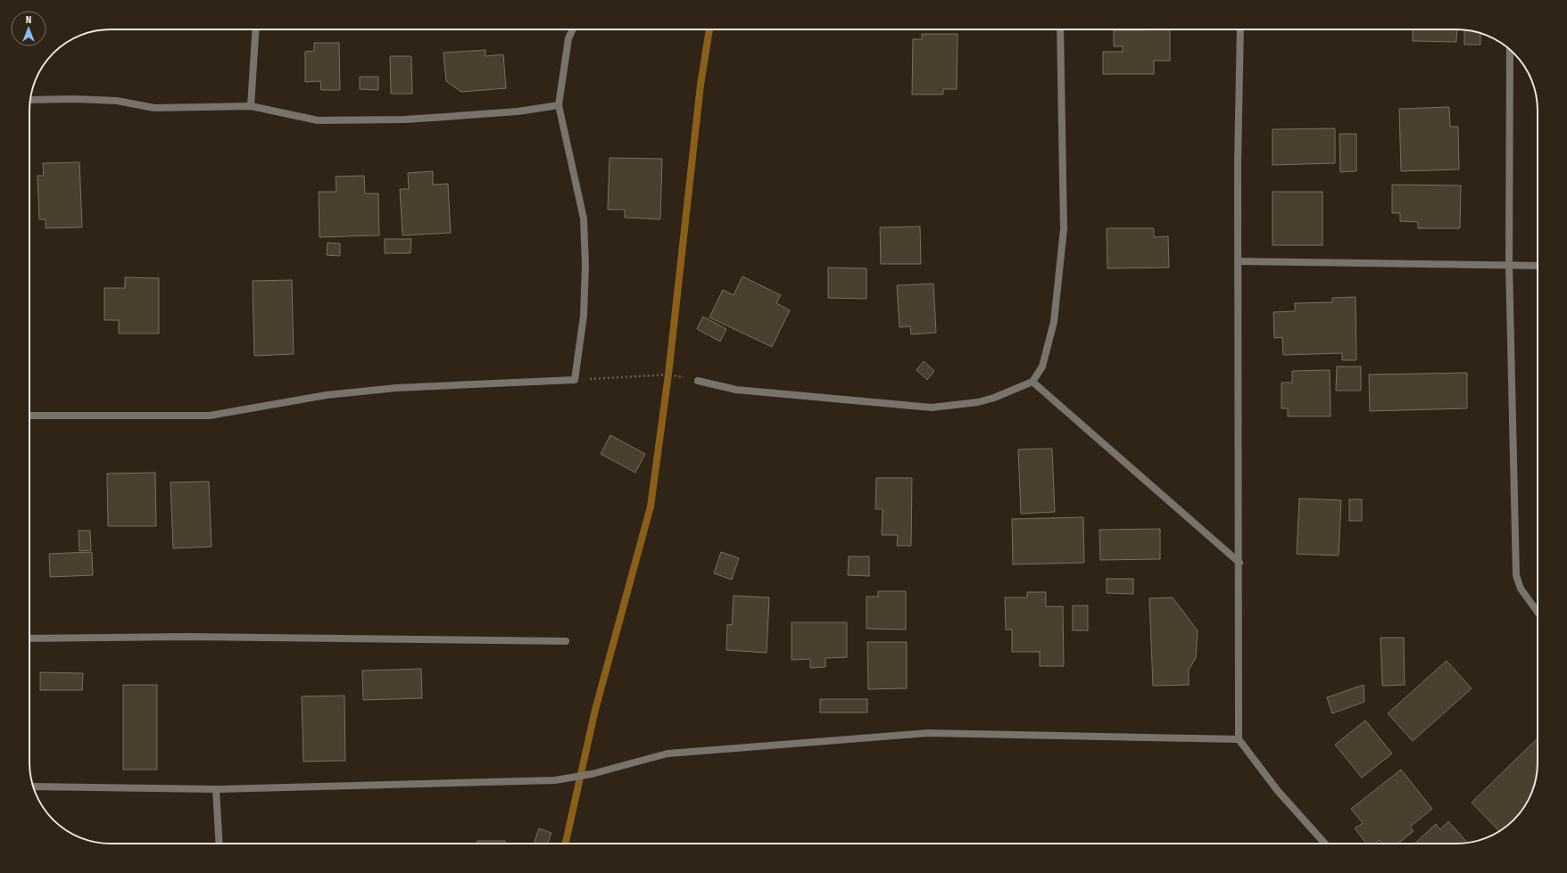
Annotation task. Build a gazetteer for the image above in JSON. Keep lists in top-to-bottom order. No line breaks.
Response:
{"north":"top"}
